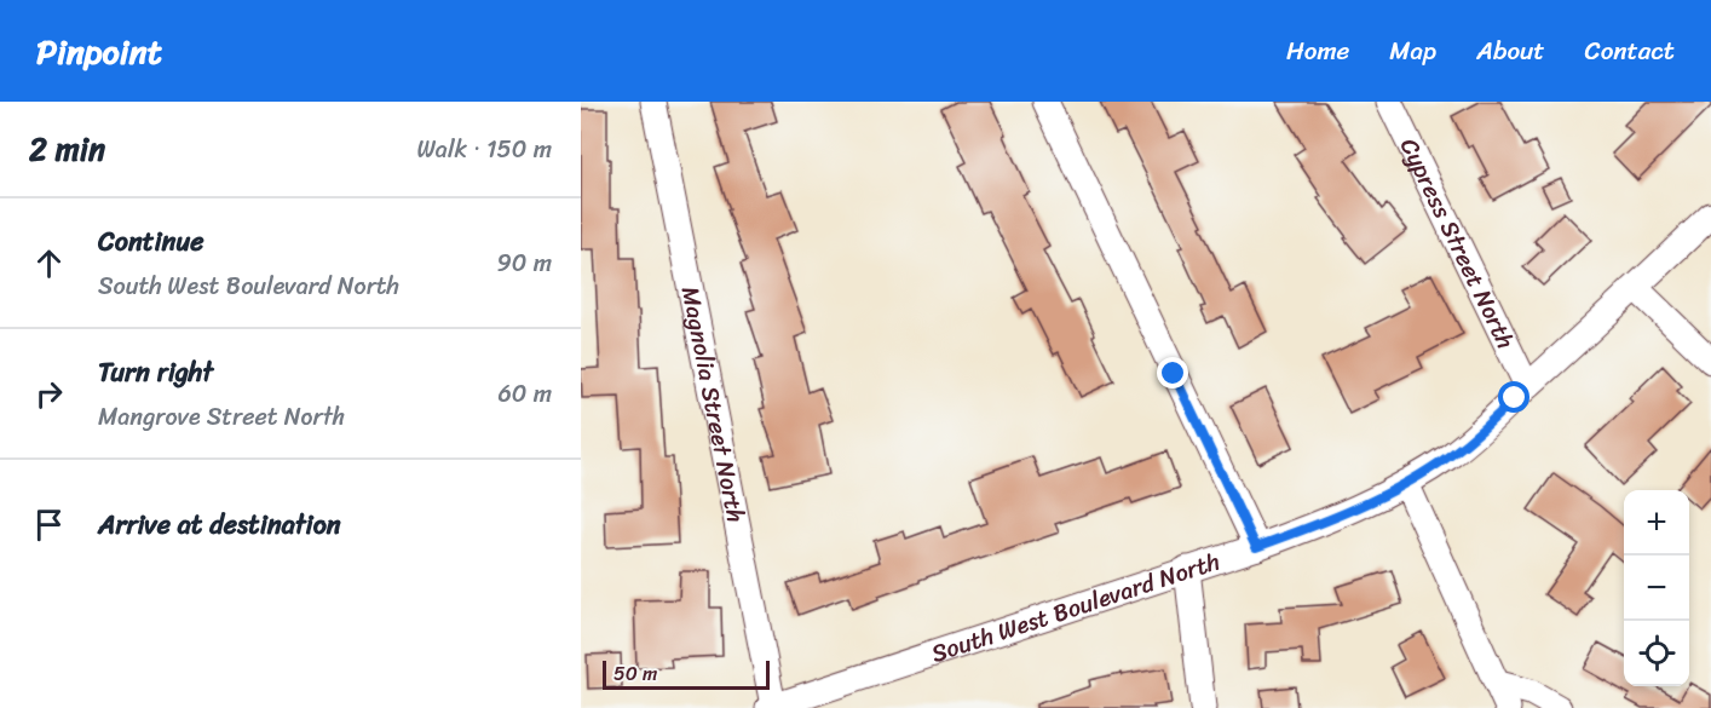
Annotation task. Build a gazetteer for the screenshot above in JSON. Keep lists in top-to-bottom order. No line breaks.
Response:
{"streets":{"street":["Cypress Street North","Magnolia Street North","South West Boulevard North"]},"crossings":[["Cypress Street North","South West Boulevard North"],["Magnolia Street North","South West Boulevard North"]],"scale_bar":"50 m","page":{"header":"Pinpoint","nav":["Home","Map","About","Contact"],"heading":["2 min","Walk · 150 m"],"list":[["Continue","South West Boulevard North","90 m"],["Turn right","Mangrove Street North","60 m"],"Arrive at destination"],"map_buttons":["+","−"],"scale":"50 m"}}
